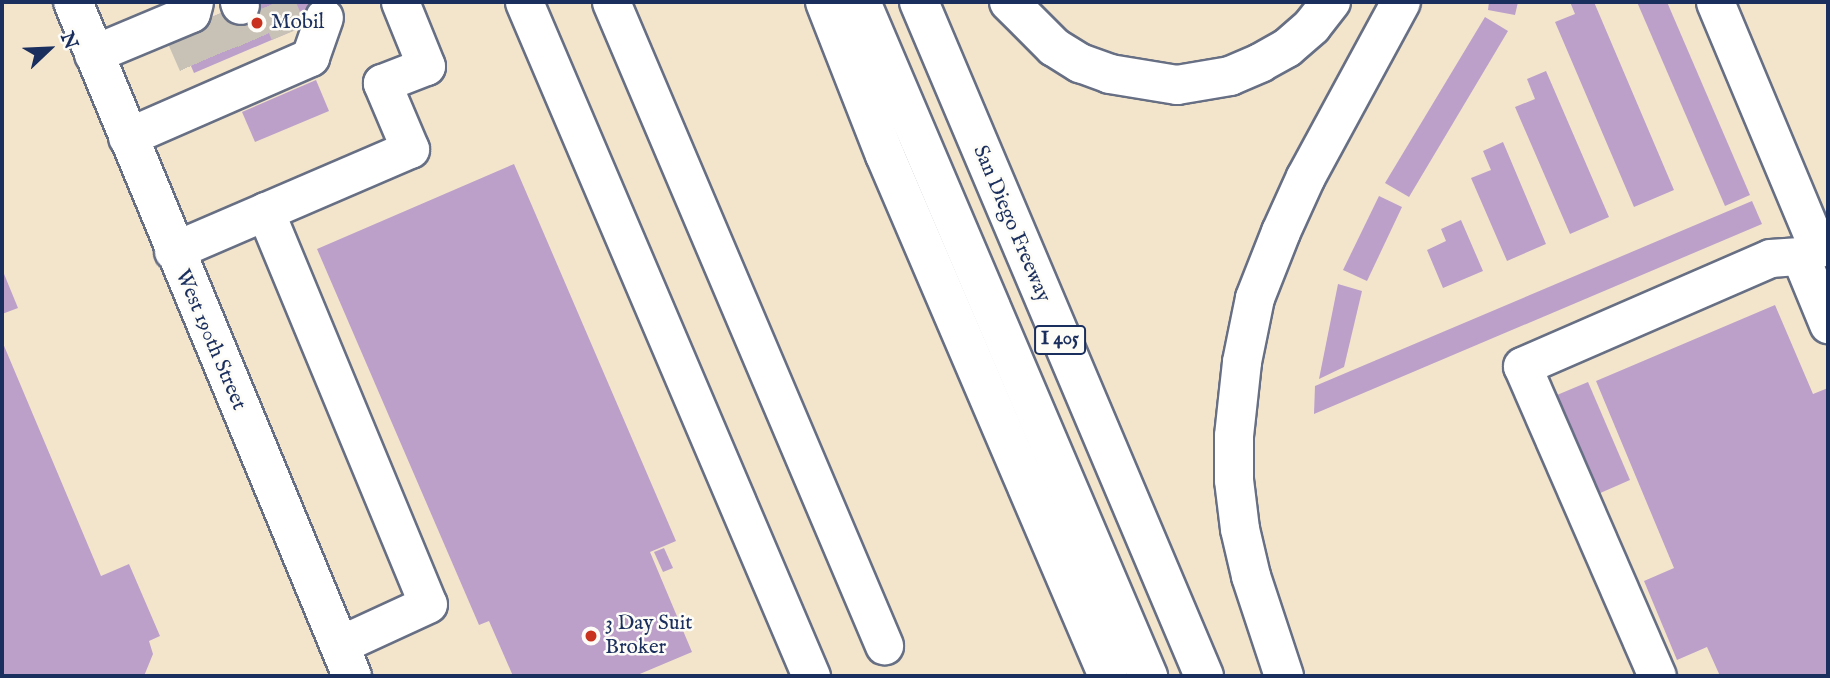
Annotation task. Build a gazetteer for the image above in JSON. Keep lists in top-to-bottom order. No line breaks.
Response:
{"streets":{"main road":["San Diego Freeway","West 190th Street","I 405"]},"places":["Mobil","3 Day Suit Broker"],"north":"top right"}
